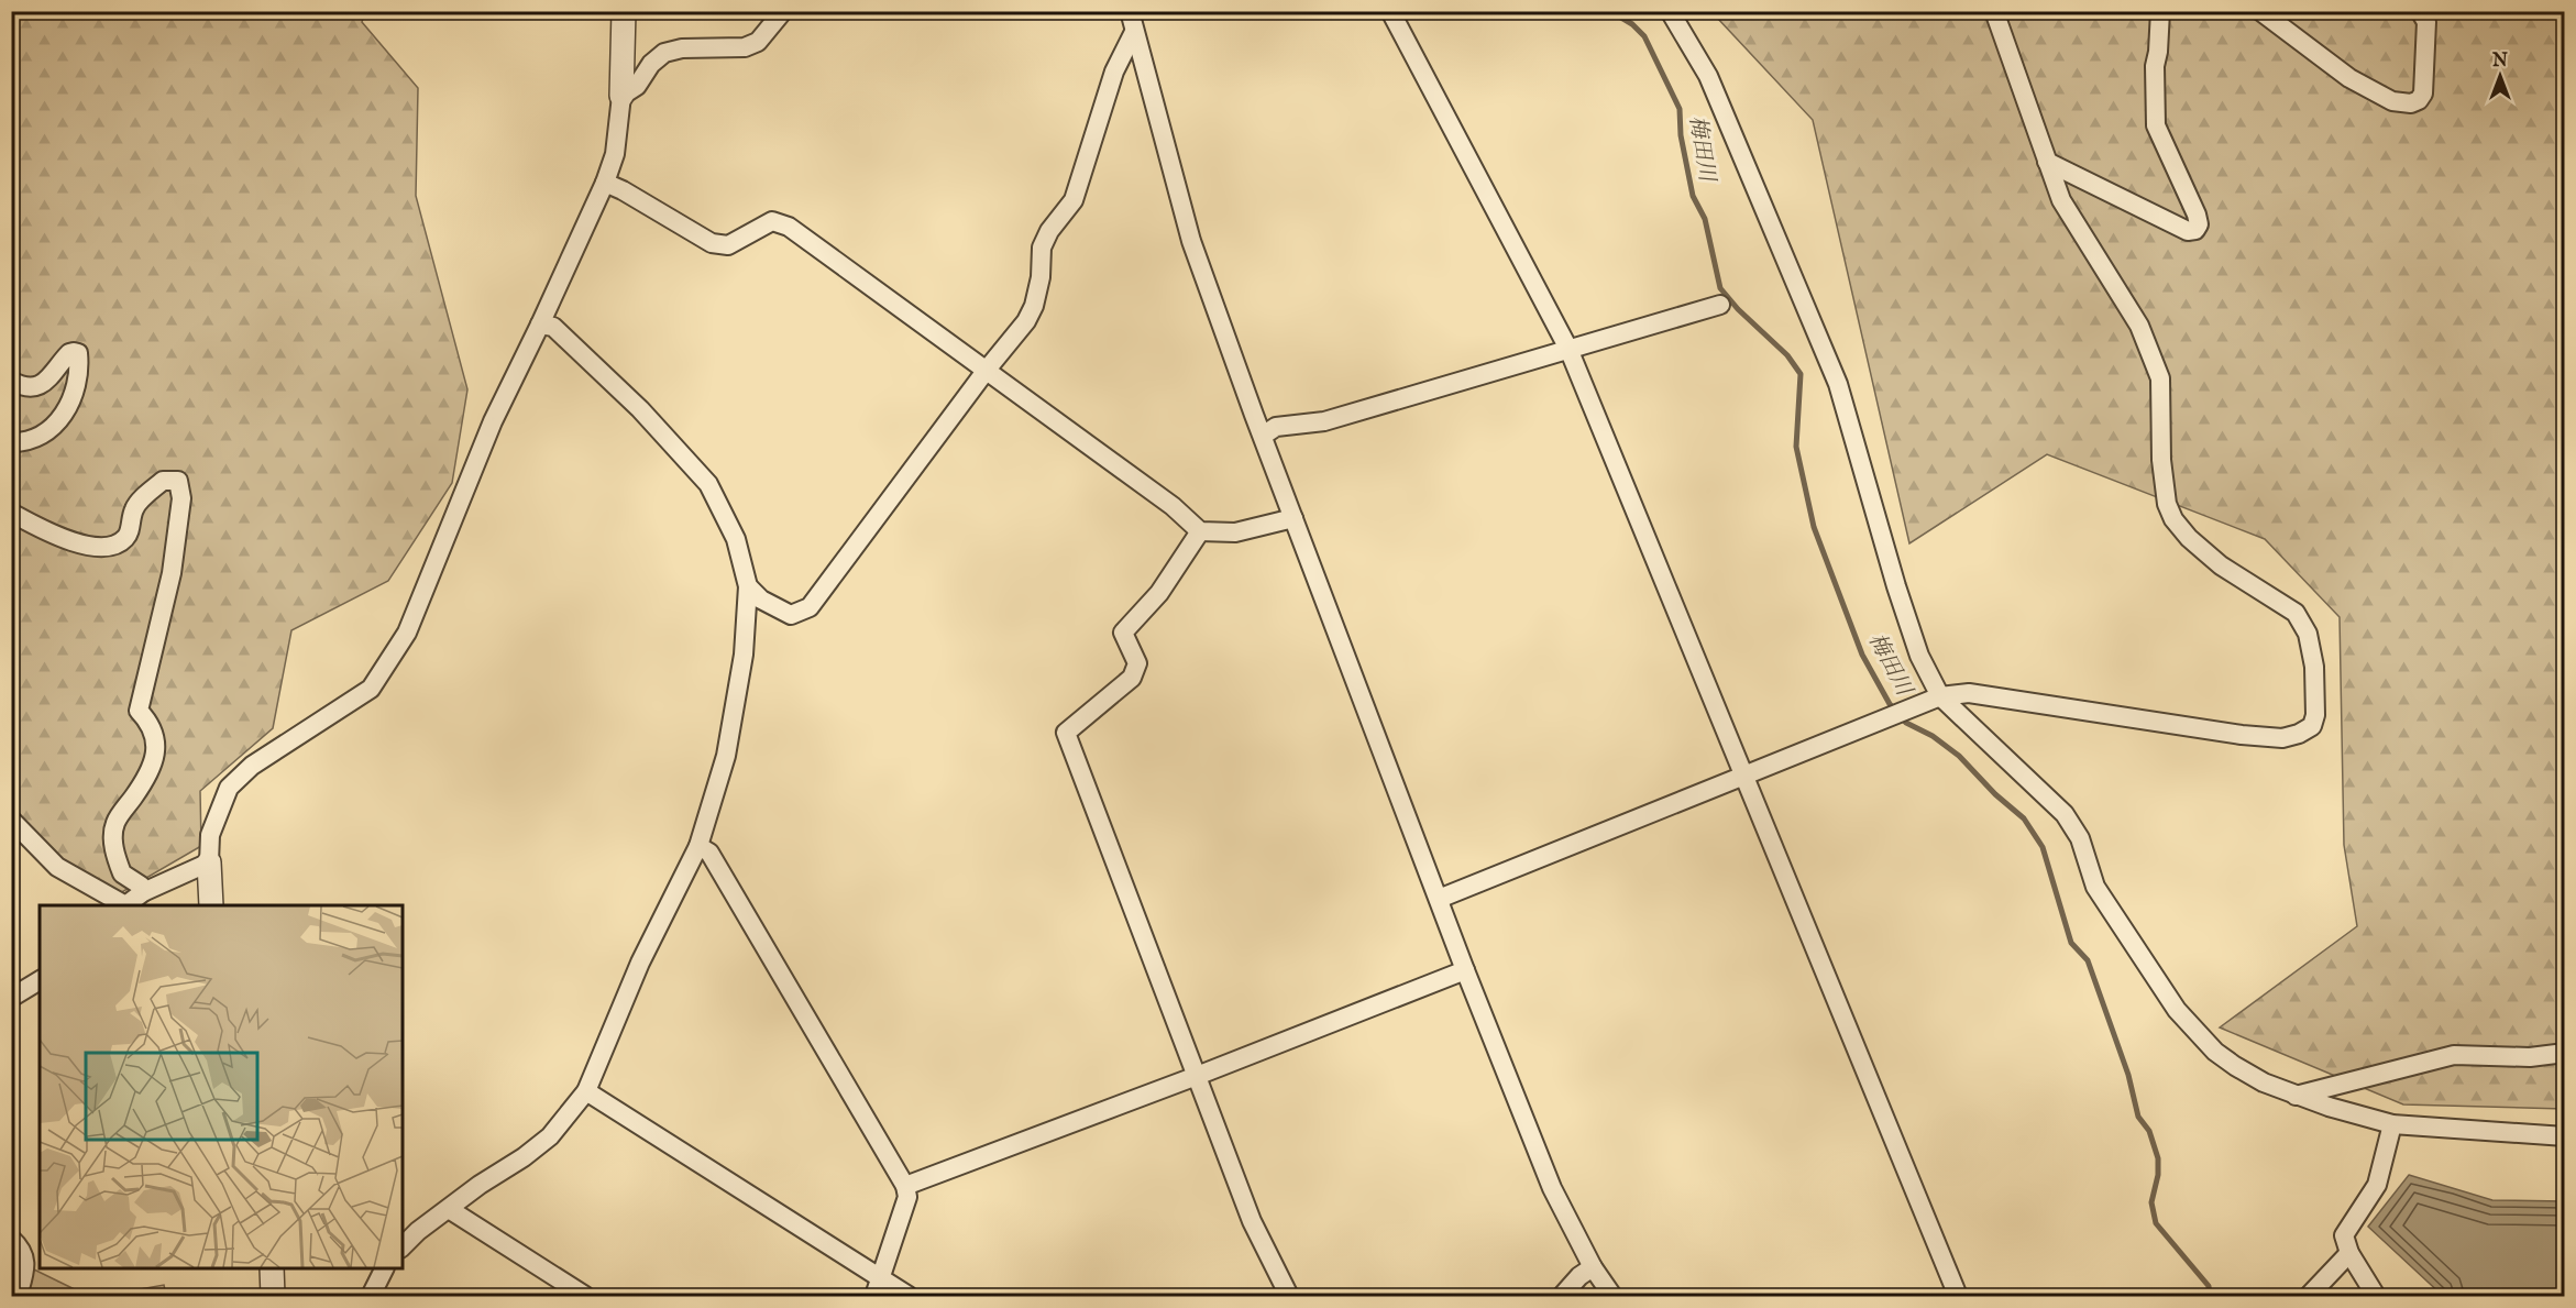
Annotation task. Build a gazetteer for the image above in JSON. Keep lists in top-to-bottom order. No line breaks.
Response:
{"water":["梅田川"],"north":"top"}
